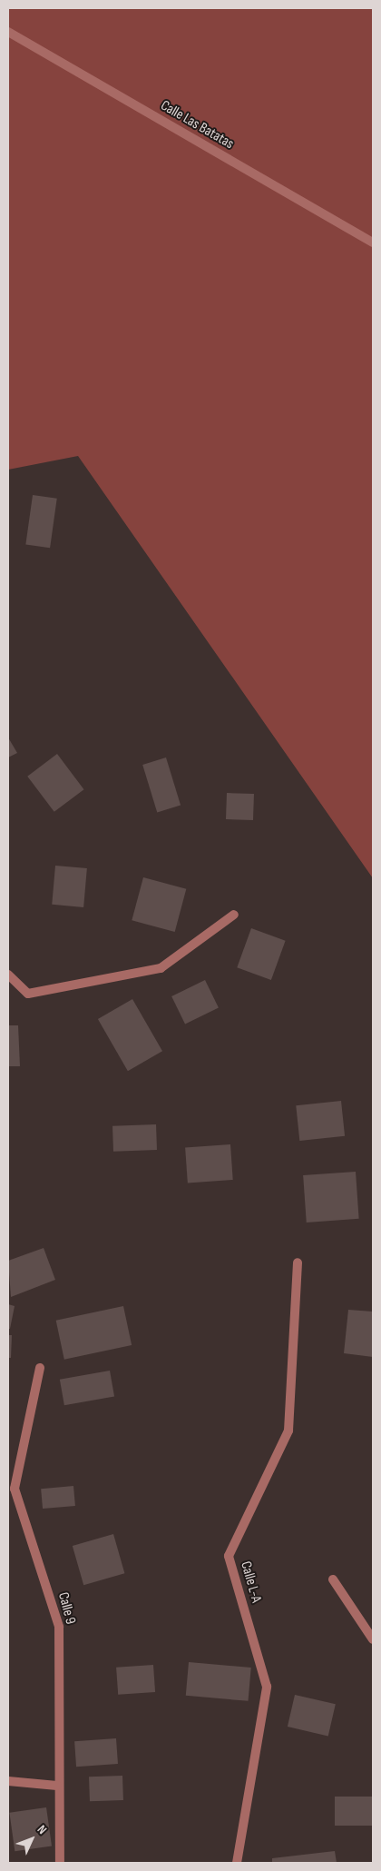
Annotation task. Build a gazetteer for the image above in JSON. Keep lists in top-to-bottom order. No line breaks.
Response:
{"streets":{"street":["Calle Las Batatas","Calle L-A","Calle 9"]},"north":"top right"}
